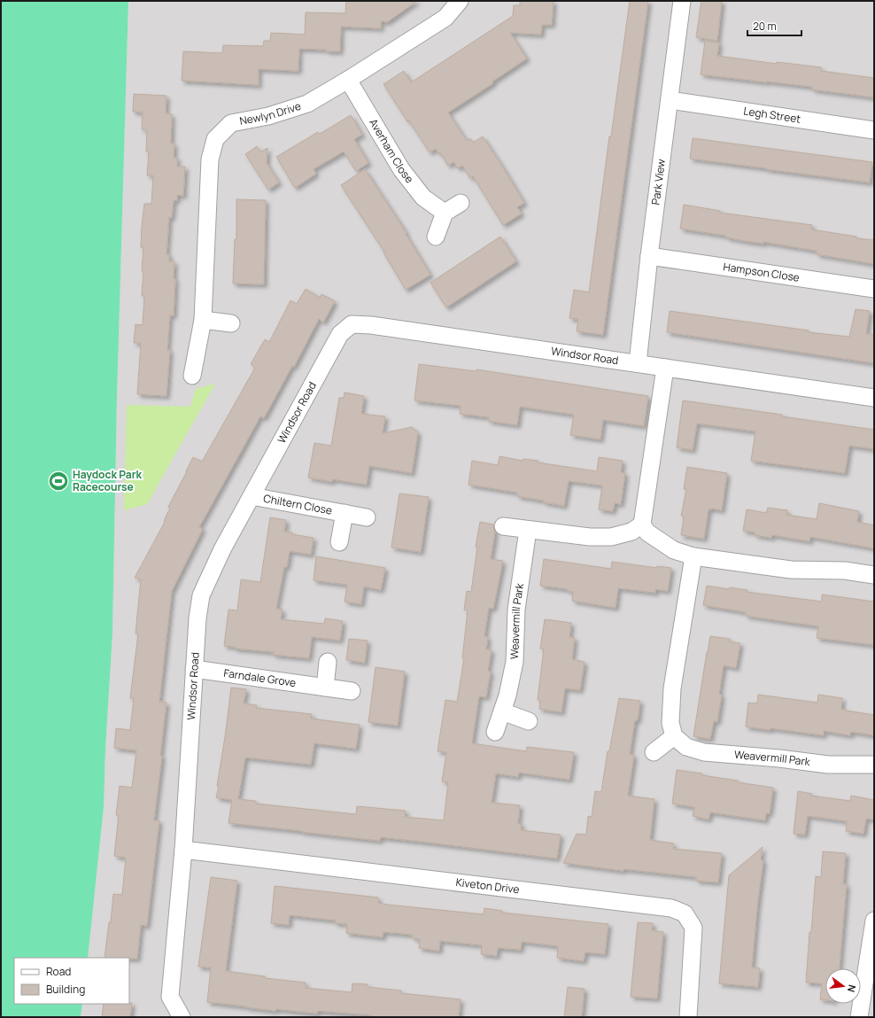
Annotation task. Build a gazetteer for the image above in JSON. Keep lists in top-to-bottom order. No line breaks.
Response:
{"streets":{"street":["Newlyn Drive","Legh Street","Averham Close","Park View","Hampson Close","Windsor Road","Chiltern Close","Weavermill Park","Farndale Grove","Kiveton Drive"]},"crossings":[["Newlyn Drive","Averham Close"],["Legh Street","Park View"],["Park View","Hampson Close"],["Park View","Windsor Road"],["Windsor Road","Chiltern Close"],["Windsor Road","Farndale Grove"],["Windsor Road","Kiveton Drive"]],"places":{"sports":["Haydock Park Racecourse"]},"legend":["Road","Building"],"scale_bar":"20 m","north":"right"}
